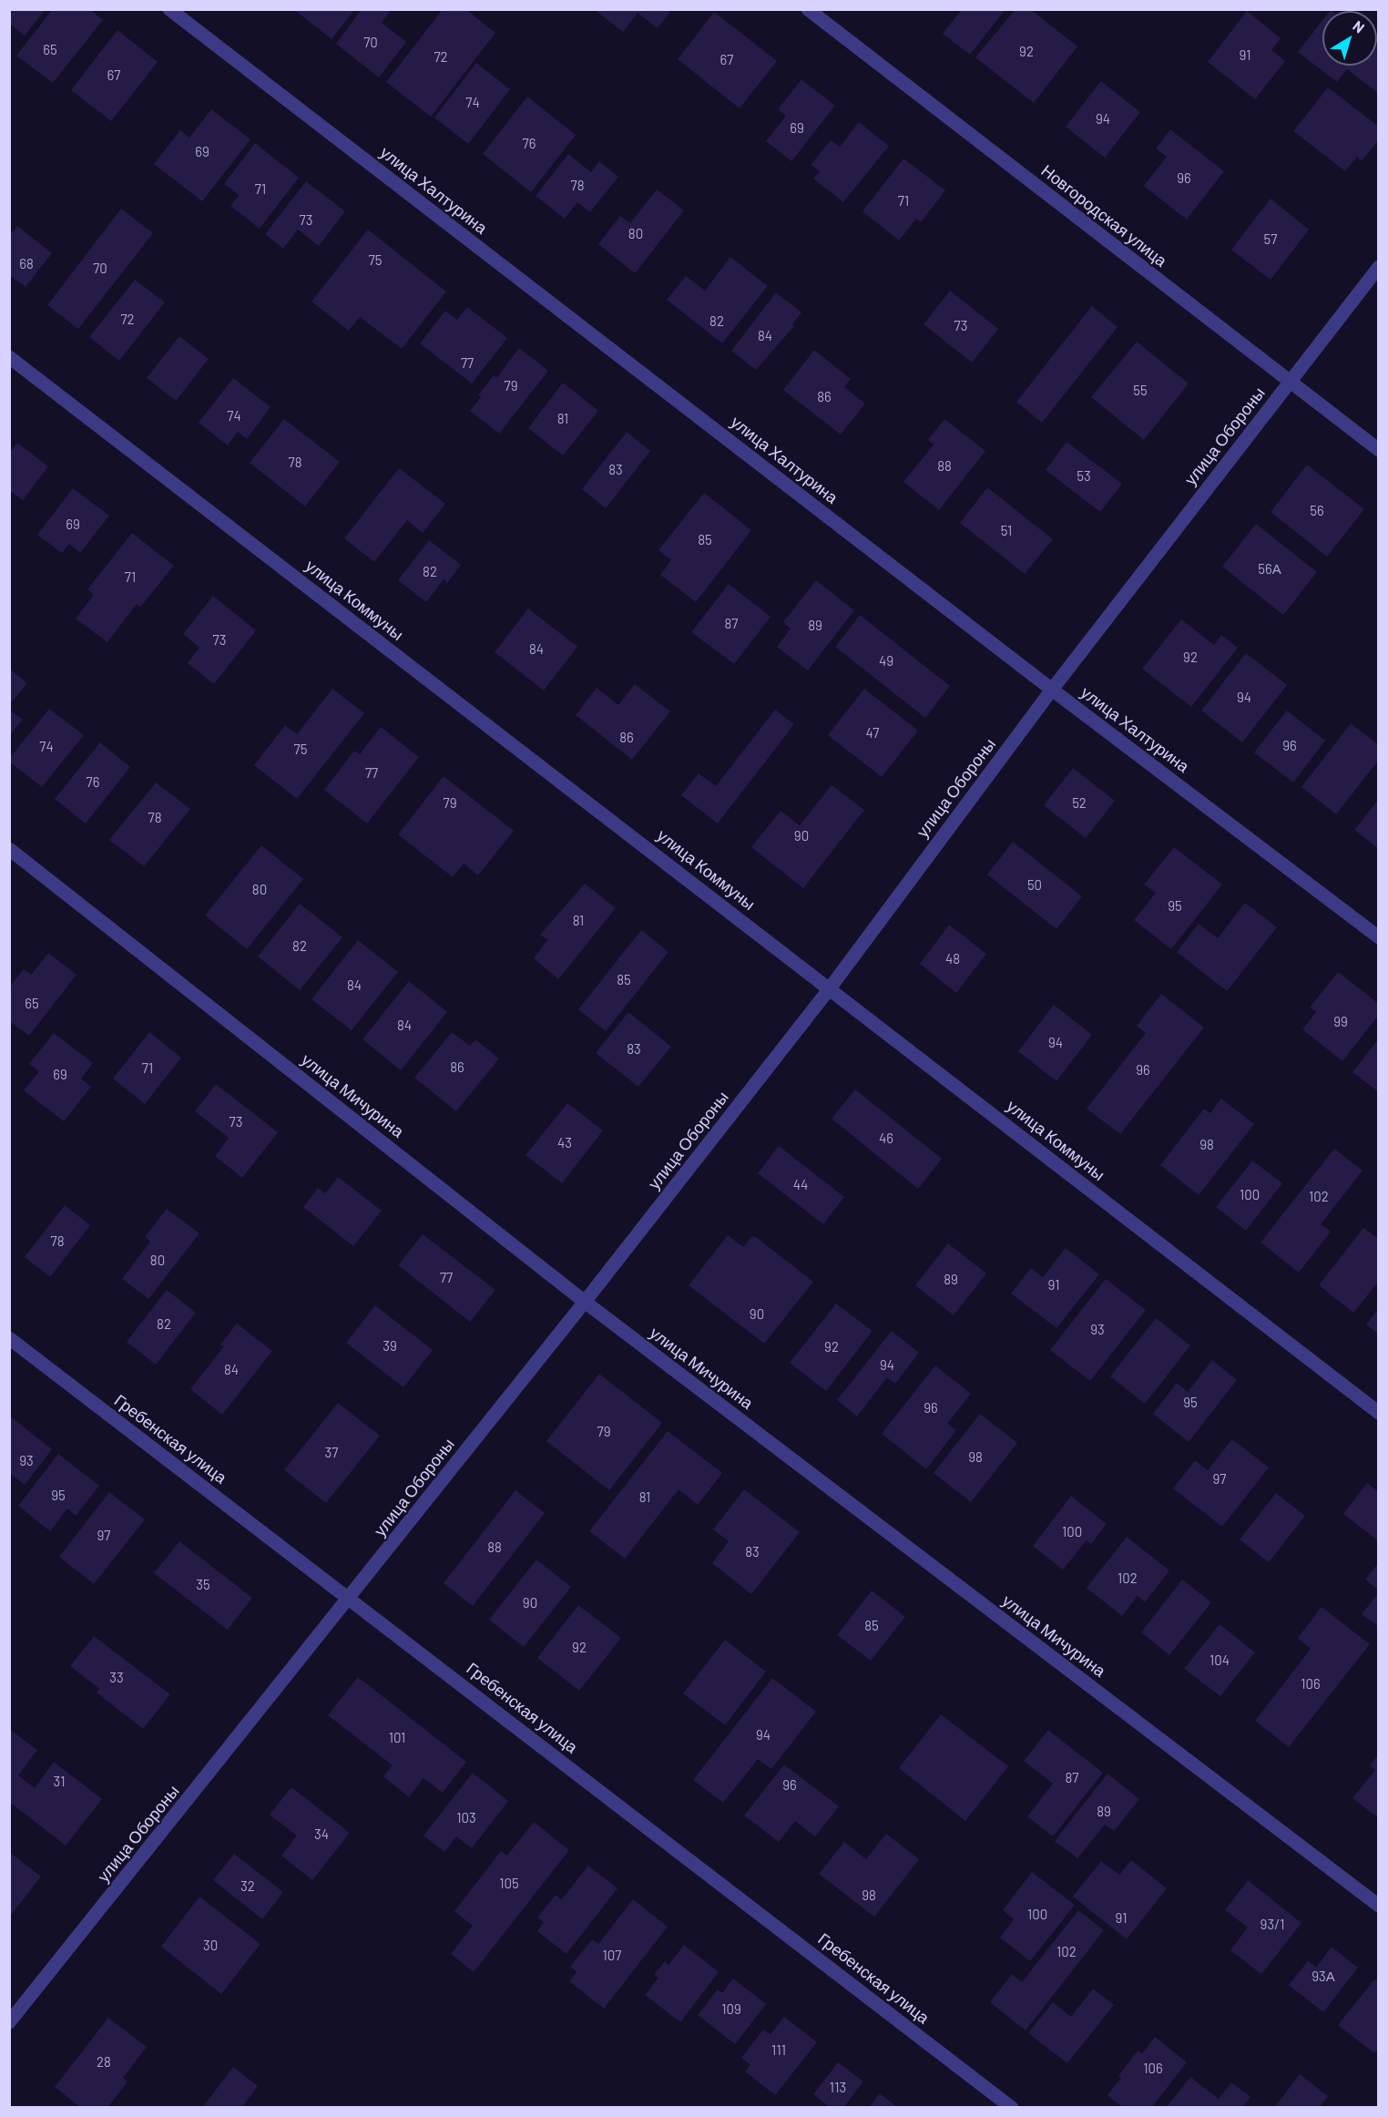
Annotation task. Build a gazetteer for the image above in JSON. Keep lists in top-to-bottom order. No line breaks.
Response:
{"streets":{"street":["улица Халтурина","Новгородская улица","улица Обороны","улица Коммуны","улица Мичурина","Гребенская улица"]},"crossings":[["улица Халтурина","улица Обороны"],["Новгородская улица","улица Обороны"],["улица Обороны","улица Коммуны"],["улица Обороны","улица Мичурина"],["улица Обороны","Гребенская улица"]],"house_numbers":["70","65","92","91","72","67","67","74","94","69","76","69","96","78","71","71","73","80","57","75","68","70","72","82","73","84","77","79","55","86","74","81","78","88","83","53","56","69","51","85","56А","82","71","87","89","73","84","92","49","94","47","86","96","74","75","77","76","79","52","78","90","50","80","95","81","82","48","85","84","65","99","84","94","83","86","71","96","69","73","46","43","98","44","100","102","78","80","77","89","91","90","82","93","39","92","94","84","95","96","79","37","98","93","97","95","81","100","97","88","83","102","35","90","85","92","104","33","106","94","101","87","31","96","89","103","34","105","32","98","100","91","93/1","30","102","107","93А","109","111","28","106","113"],"north":"top right"}
